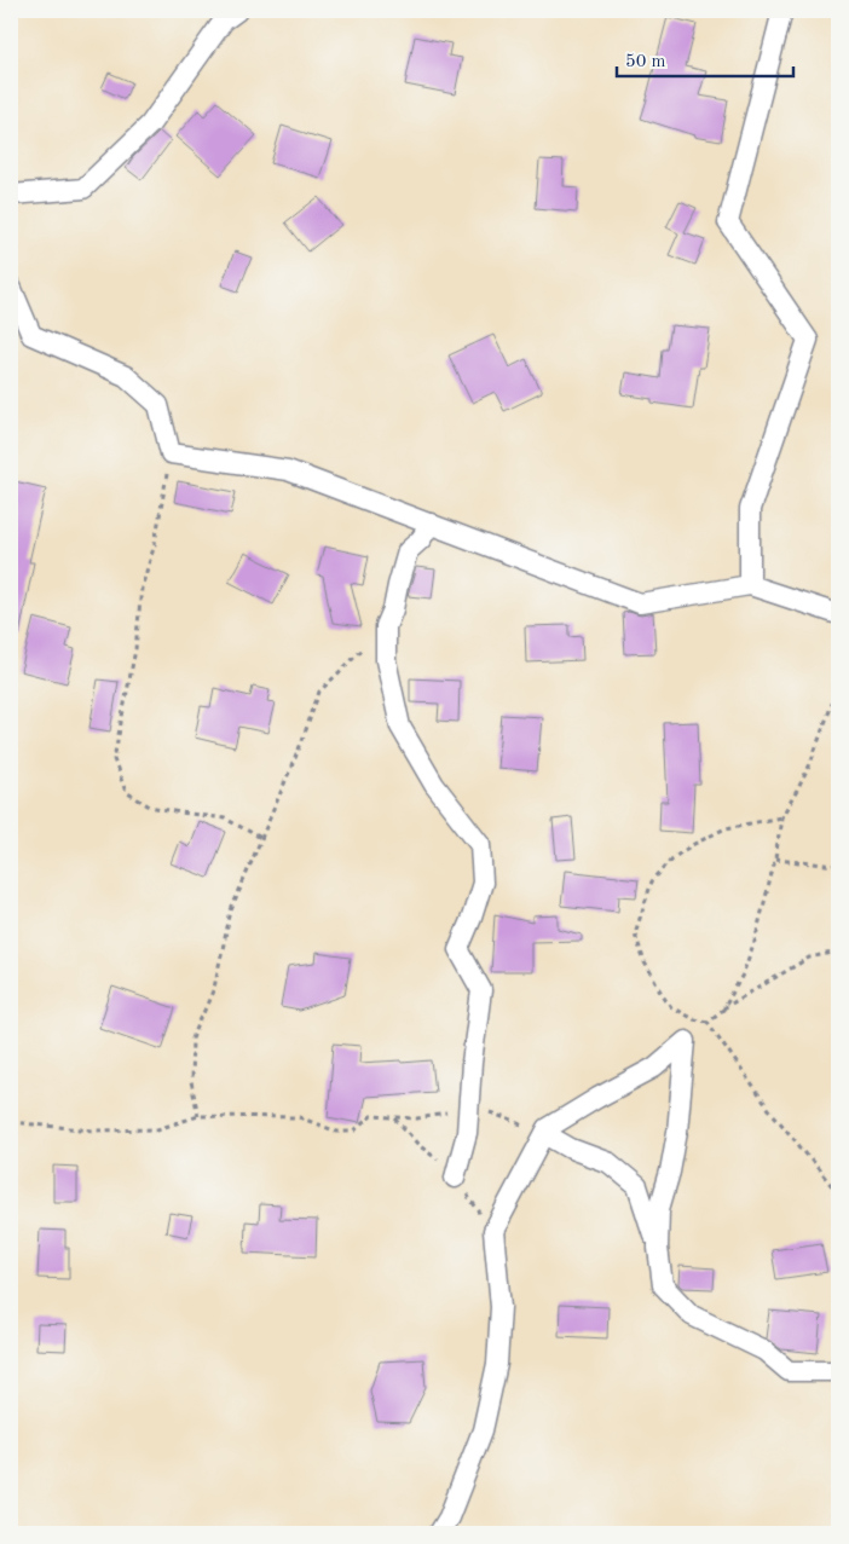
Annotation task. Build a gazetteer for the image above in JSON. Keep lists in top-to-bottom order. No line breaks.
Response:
{"scale_bar":"50 m"}
